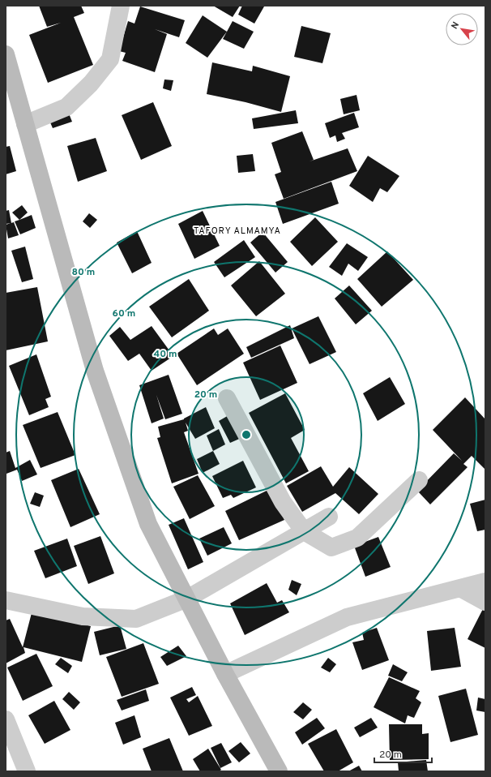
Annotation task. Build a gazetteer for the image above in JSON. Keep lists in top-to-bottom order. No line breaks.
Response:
{"districts":["TAFORY ALMAMYA"],"scale_bar":"20 m","north":"top left","rings":["80 m","60 m","40 m","20 m"]}
